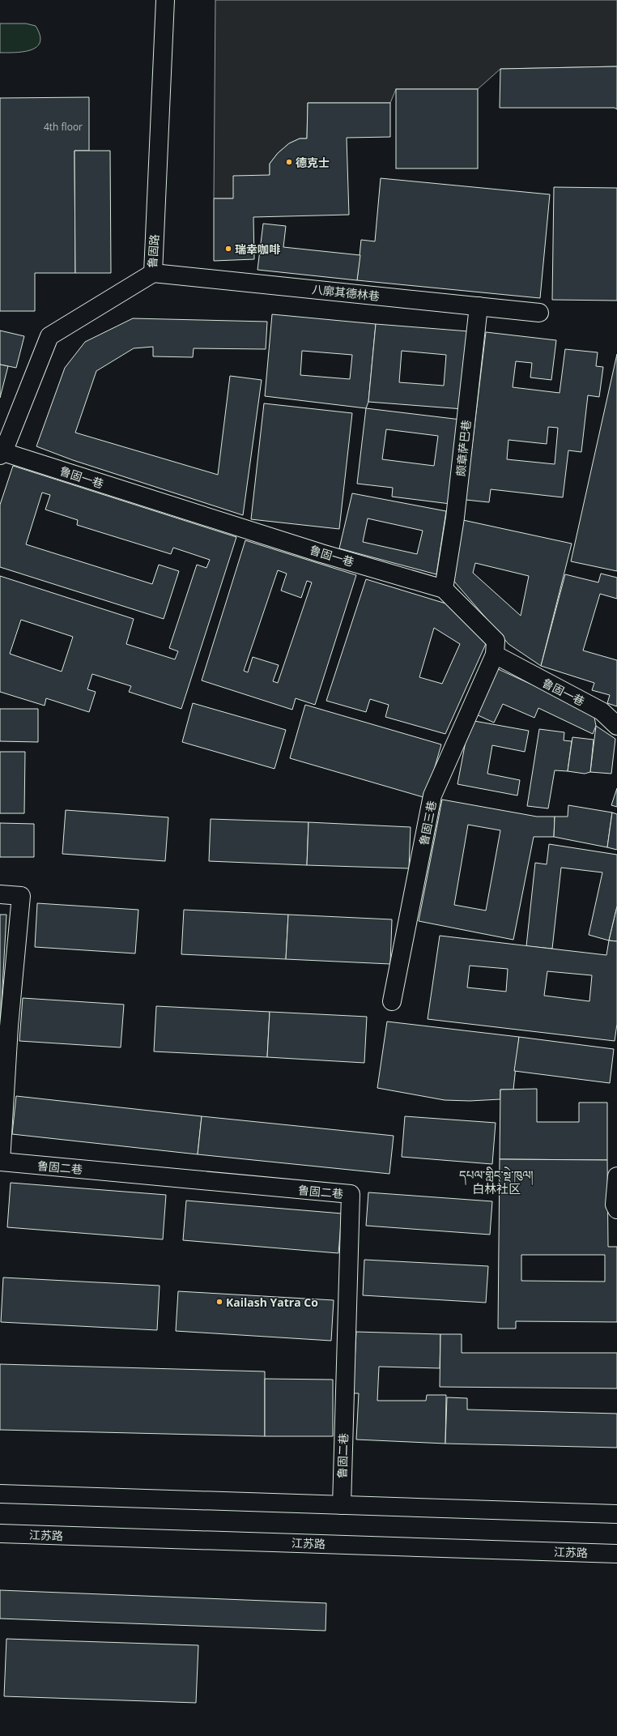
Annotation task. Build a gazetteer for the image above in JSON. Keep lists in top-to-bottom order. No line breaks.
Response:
{"streets":{"main road":["鲁固路","八廓其德林巷","颇章萨巴巷","鲁固一巷","鲁固三巷","鲁固二巷","江苏路"]},"crossings":[["鲁固路","八廓其德林巷"],["鲁固路","鲁固一巷"],["八廓其德林巷","颇章萨巴巷"],["颇章萨巴巷","鲁固一巷"],["鲁固一巷","鲁固三巷"]],"districts":["དཔལ་གླིང་སྡེ་ཁུལ། 白林社区"],"places":["德克士","瑞幸咖啡","Kailash Yatra Co"],"house_numbers":["4th floor"]}
